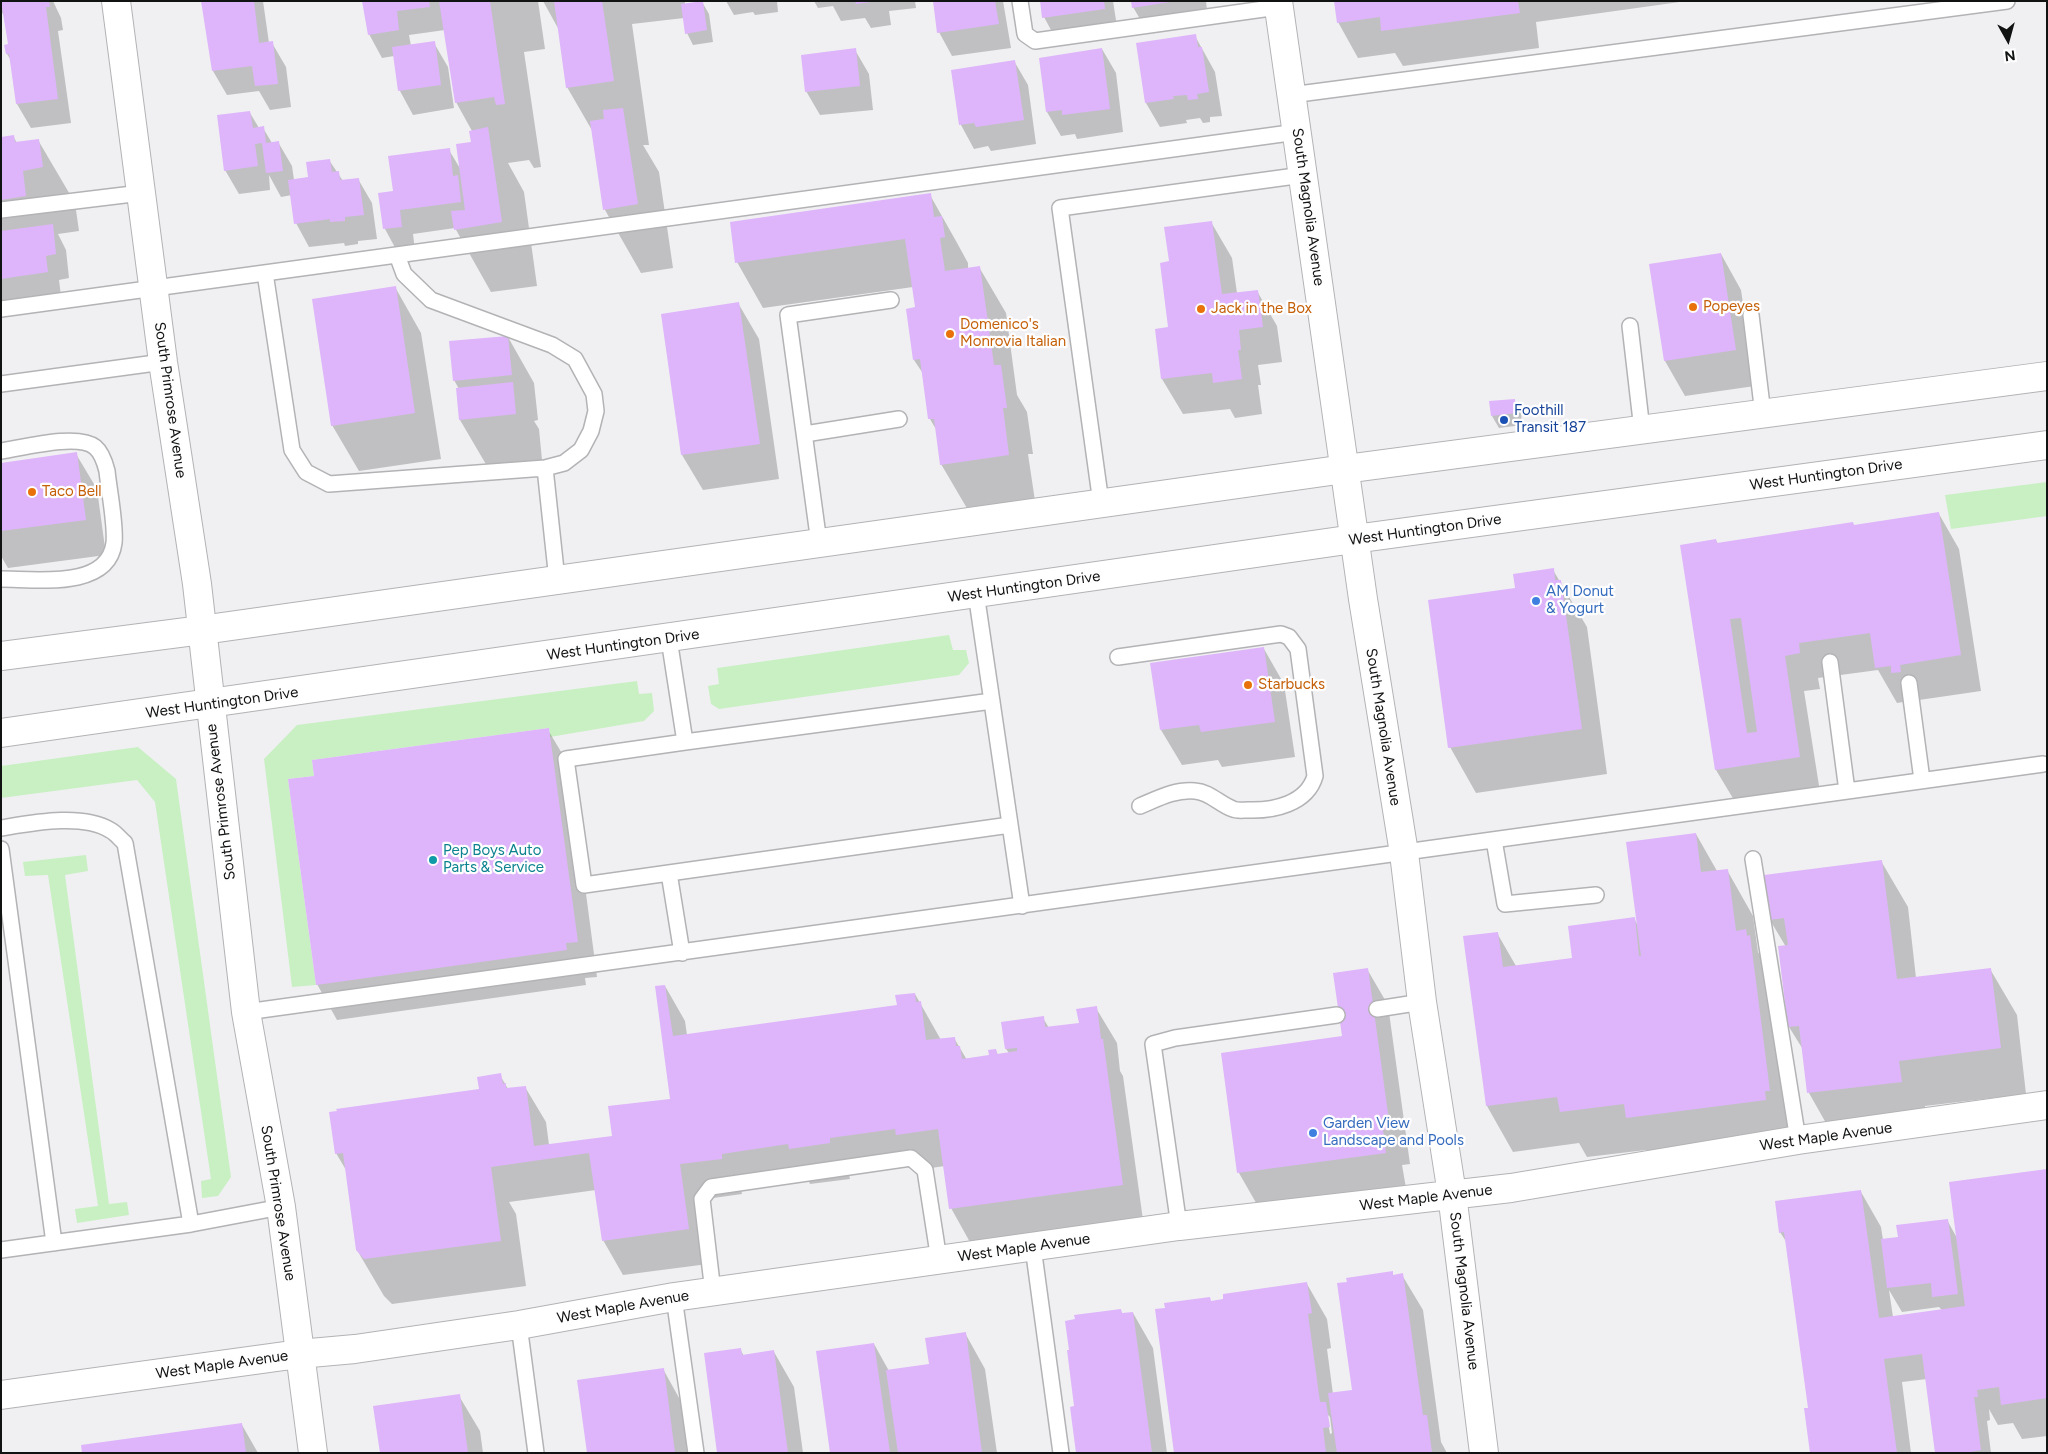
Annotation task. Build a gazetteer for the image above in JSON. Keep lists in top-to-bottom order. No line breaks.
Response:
{"streets":{"street":["South Magnolia Avenue","South Primrose Avenue","West Huntington Drive","West Maple Avenue"]},"crossings":[["South Magnolia Avenue","West Huntington Drive"],["South Magnolia Avenue","West Maple Avenue"],["South Primrose Avenue","West Huntington Drive"],["South Primrose Avenue","West Maple Avenue"]],"places":["Popeyes","Jack in the Box","Domenico's Monrovia Italian","Foothill Transit 187","Taco Bell","AM Donut & Yogurt","Starbucks","Pep Boys Auto Parts & Service","Garden View Landscape and Pools"],"north":"bottom"}
